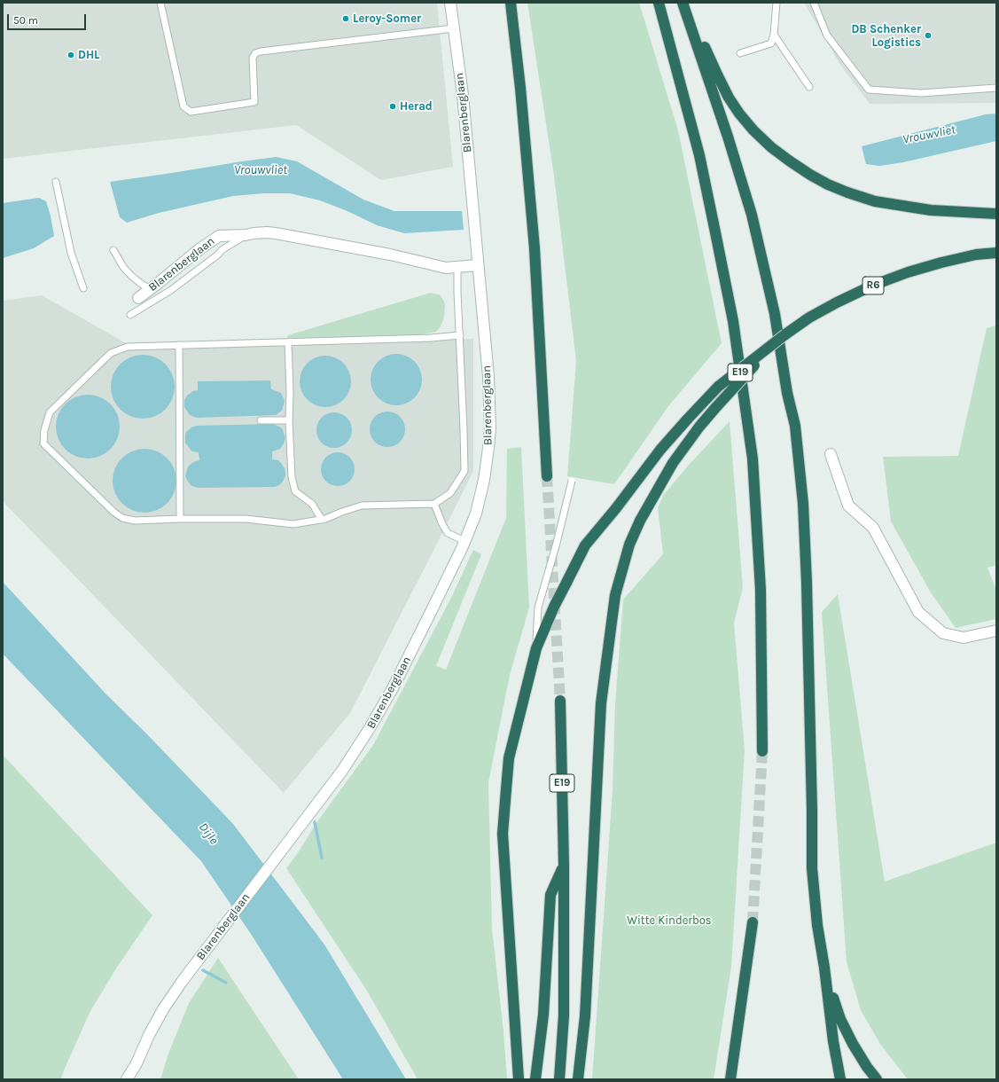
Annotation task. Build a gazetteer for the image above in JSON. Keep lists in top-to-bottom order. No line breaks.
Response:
{"streets":{"highway":["R6","E19"],"street":["Blarenberglaan"]},"water":["Vrouwvliet","Dijle"],"parks":["Witte Kinderbos"],"places":["Leroy-Somer","DB Schenker Logistics","DHL","Herad"],"scale_bar":"50 m"}
